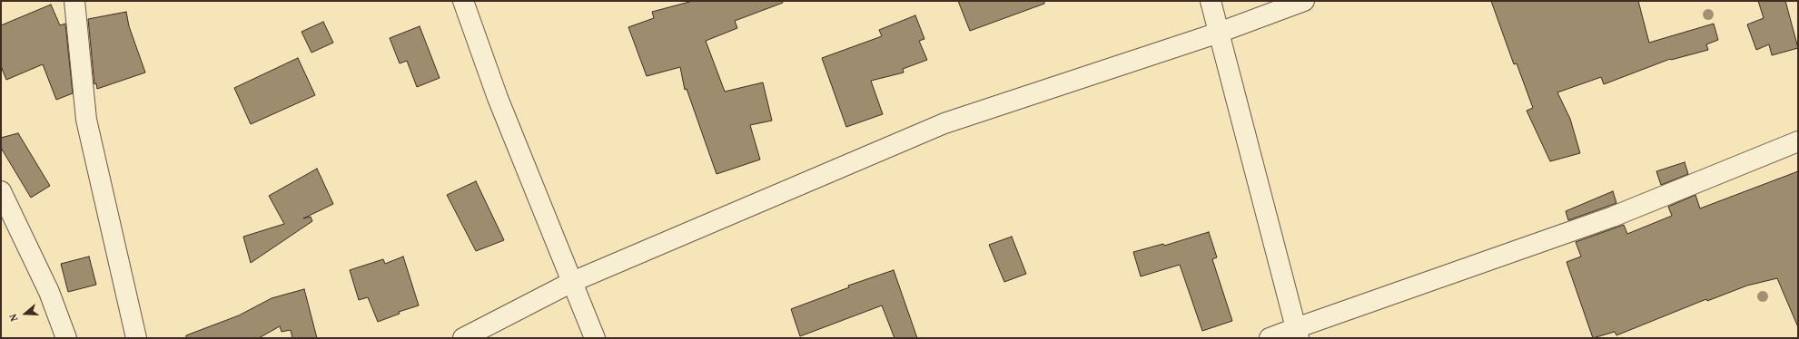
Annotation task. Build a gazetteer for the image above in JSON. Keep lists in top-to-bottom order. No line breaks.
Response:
{"north":"left"}
